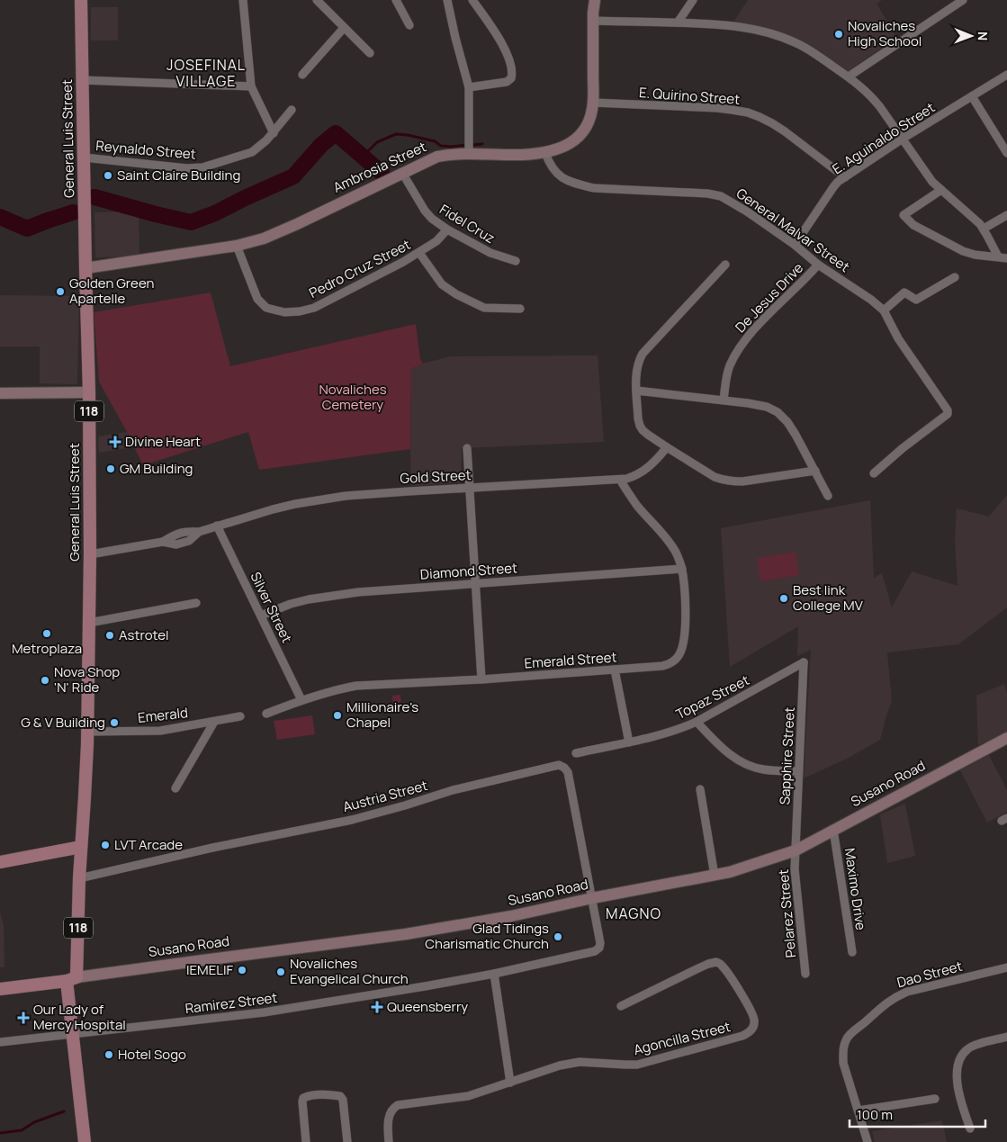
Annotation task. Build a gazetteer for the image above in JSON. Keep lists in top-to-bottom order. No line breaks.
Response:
{"streets":{"main road":["General Luis Street","Ambrosia Street","118","Susano Road"],"street":["E. Quirino Street","E. Aguinaldo Street","Reynaldo Street","Fidel Cruz","General Malvar Street","Pedro Cruz Street","De Jesus Drive","Gold Street","Diamond Street","Silver Street","Emerald Street","Topaz Street","Emerald","Sapphire Street","Austria Street","Maximo Drive","Pelarez Street","Dao Street","Ramirez Street","Agoncilla Street"]},"crossings":[["E. Quirino Street","E. Aguinaldo Street"],["E. Quirino Street","Ambrosia Street"],["General Luis Street","Reynaldo Street"],["General Luis Street","Ambrosia Street"],["General Luis Street","Gold Street"],["General Luis Street","Emerald"],["General Luis Street","Susano Road"],["General Luis Street","Austria Street"],["General Luis Street","Ramirez Street"],["E. Aguinaldo Street","General Malvar Street"],["Ambrosia Street","Fidel Cruz"],["Ambrosia Street","General Malvar Street"],["Ambrosia Street","Pedro Cruz Street"],["Fidel Cruz","Pedro Cruz Street"],["General Malvar Street","De Jesus Drive"],["Gold Street","Silver Street"],["Gold Street","Emerald Street"],["Diamond Street","Silver Street"],["Diamond Street","Emerald Street"],["Silver Street","Emerald Street"],["Topaz Street","Sapphire Street"],["Sapphire Street","Susano Road"],["Sapphire Street","Pelarez Street"],["Susano Road","Austria Street"],["Susano Road","Maximo Drive"],["Susano Road","Pelarez Street"],["Susano Road","Ramirez Street"],["Austria Street","Ramirez Street"]],"districts":["JOSEFINAL VILLAGE","MAGNO"],"parks":["Novaliches Cemetery"],"places":{"other":["Novaliches High School","Saint Claire Building","Golden Green Apartelle","GM Building","Best link College MV","Metroplaza","Astrotel","Nova Shop 'N' Ride","Millionaire's Chapel","G & V Building","LVT Arcade","Glad Tidings Charismatic Church","IEMELIF","Novaliches Evangelical Church","Hotel Sogo"],"health":["Divine Heart","Queensberry","Our Lady of Mercy Hospital"]},"scale_bar":"100 m","north":"right"}
